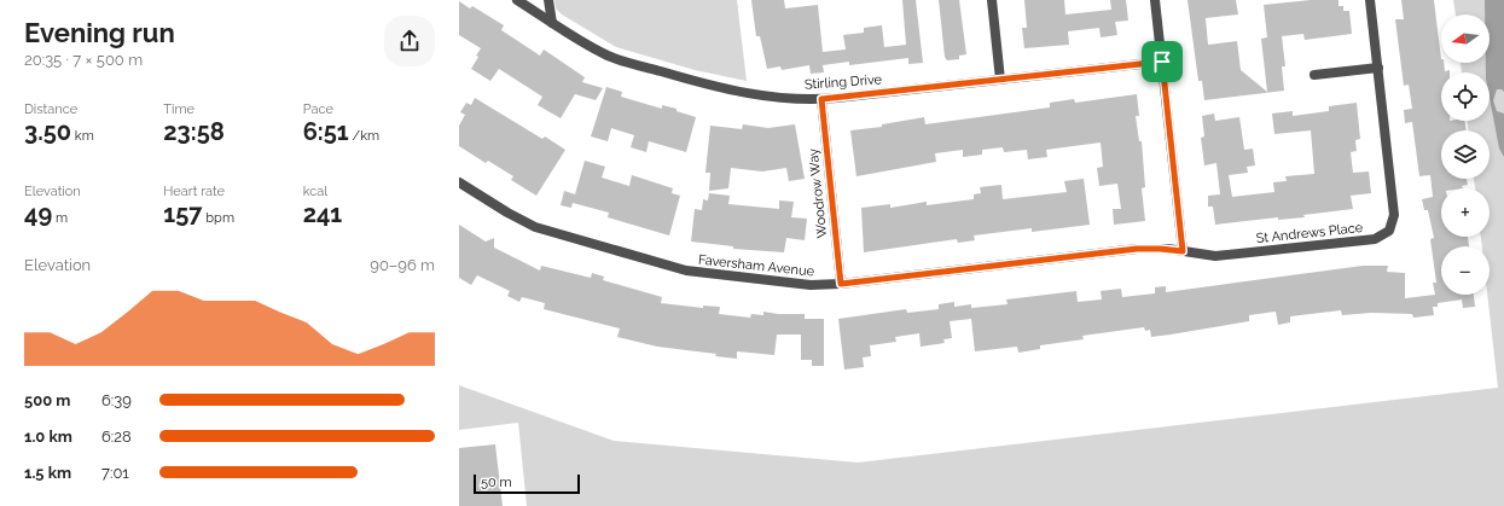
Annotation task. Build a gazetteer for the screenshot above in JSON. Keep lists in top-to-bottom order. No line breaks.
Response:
{"streets":{"street":["Stirling Drive","Woodrow Way","St Andrews Place","Faversham Avenue"]},"crossings":[["Stirling Drive","Woodrow Way"],["Woodrow Way","Faversham Avenue"],["St Andrews Place","Faversham Avenue"]],"scale_bar":"50 m","north":"left","page":{"heading":["Evening run","20:35 · 7 × 500 m"],"map_buttons":["+","−"],"stats":[["Distance","3.50 km"],["Time","23:58"],["Pace","6:51 /km"],["Elevation","49 m"],["Heart rate","157 bpm"],["kcal","241"]],"chart":["Elevation","90–96 m"],"list":[{"name":"500 m","note":"6:39"},{"name":"1.0 km","note":"6:28"},{"name":"1.5 km","note":"7:01"}],"scale":"50 m"}}
